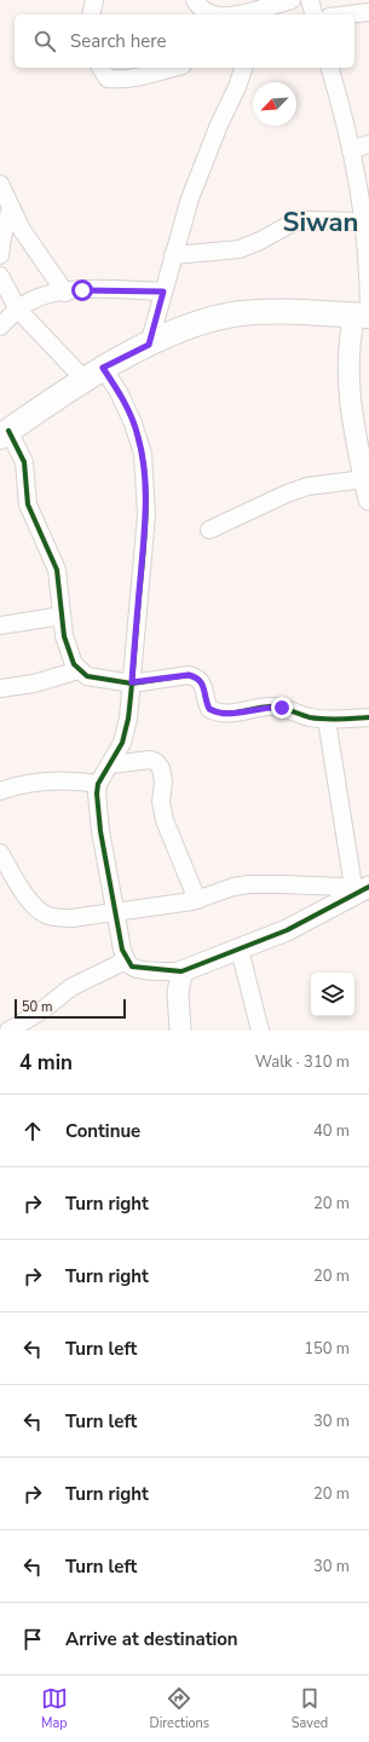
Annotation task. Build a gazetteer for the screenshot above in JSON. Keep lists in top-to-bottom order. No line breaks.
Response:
{"districts":["Siwan"],"scale_bar":"50 m","north":"bottom left","page":{"search":"Search here","scale":"50 m","heading":["4 min","Walk · 310 m"],"list":[["Continue","40 m"],["Turn right","20 m"],["Turn right","20 m"],["Turn left","150 m"],["Turn left","30 m"],["Turn right","20 m"],["Turn left","30 m"],"Arrive at destination"],"nav":["Map","Directions","Saved"]}}
